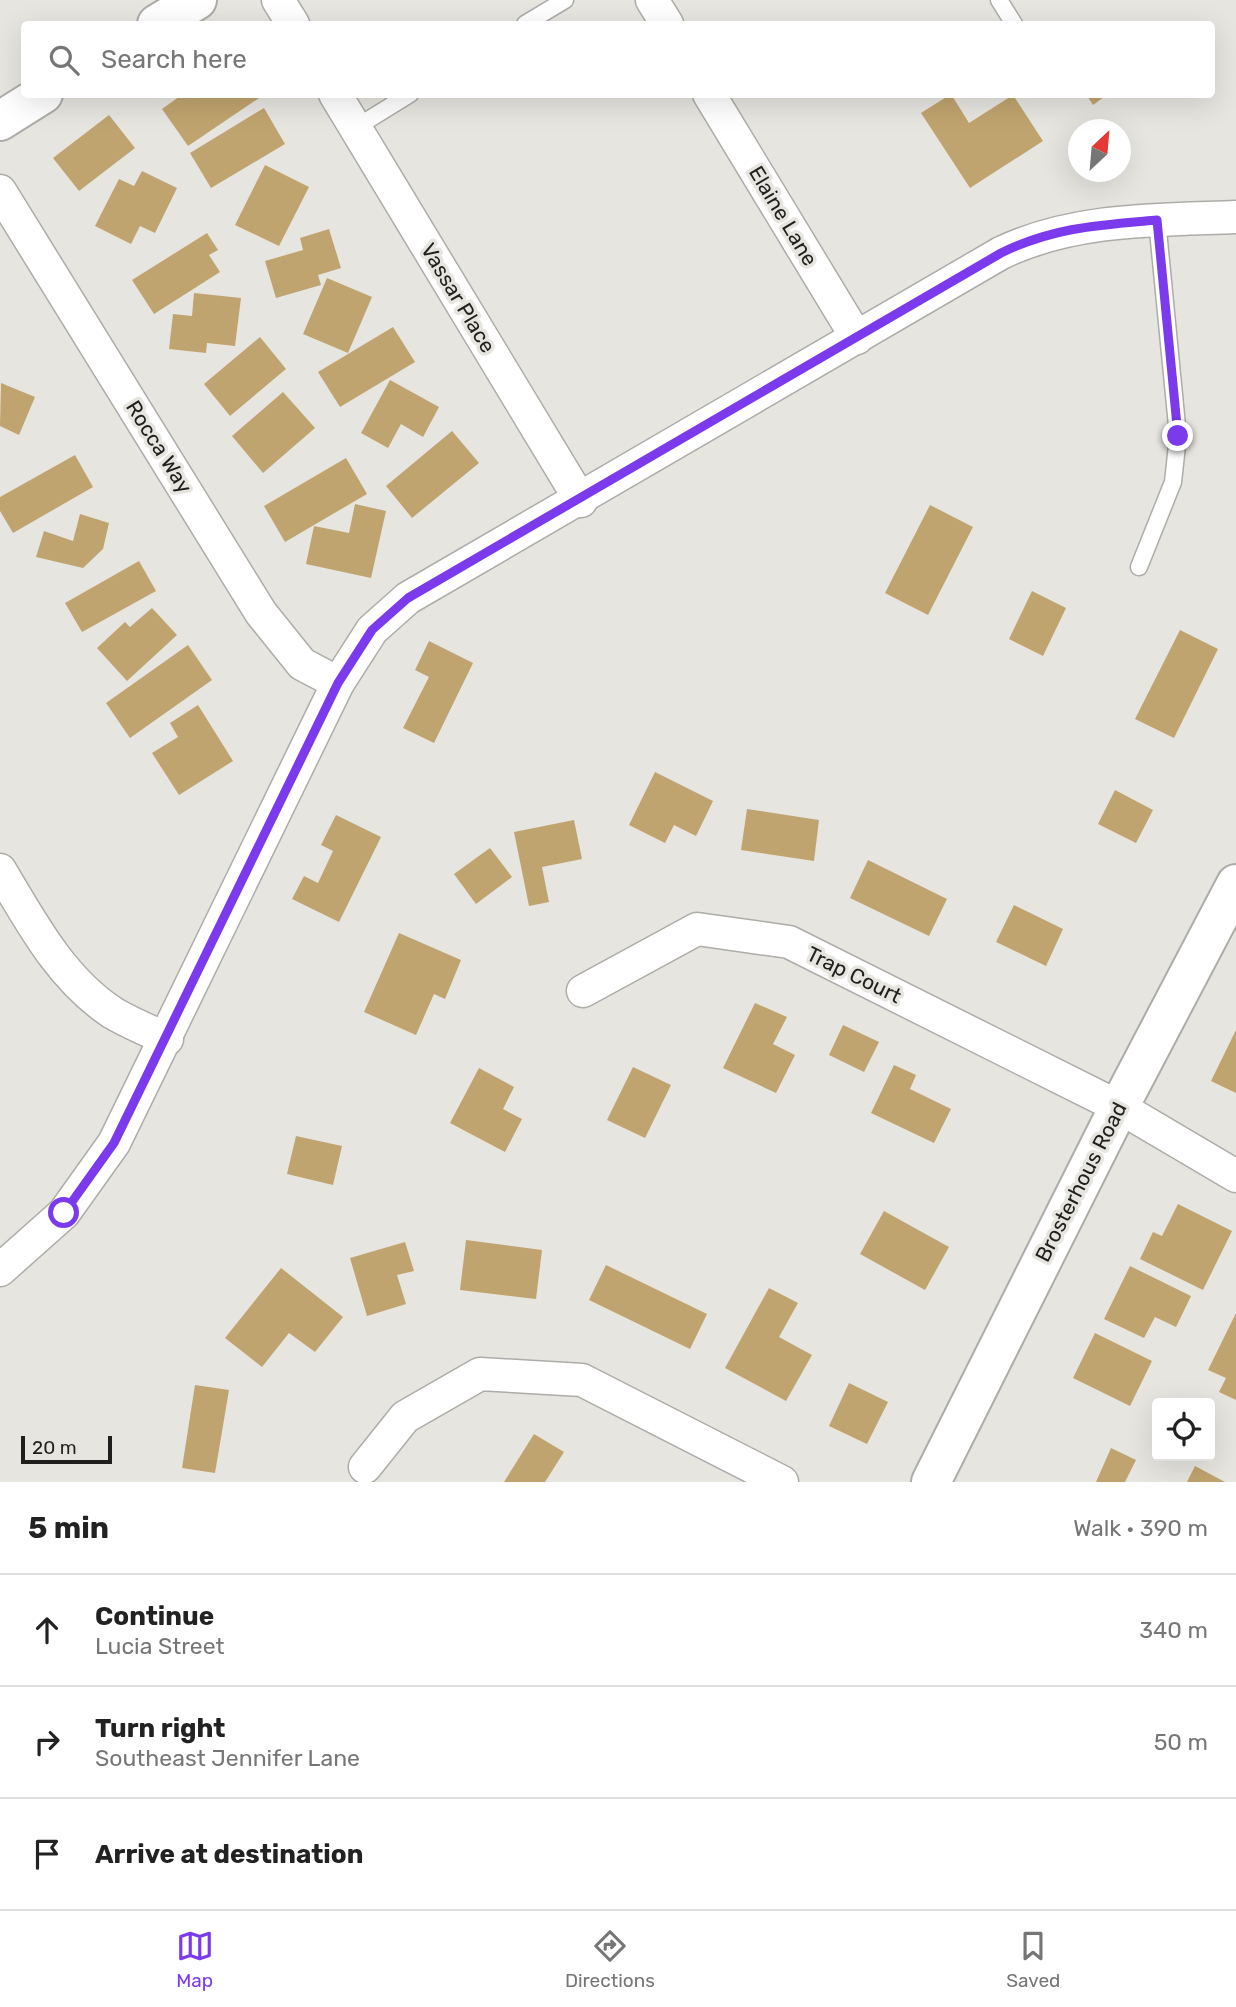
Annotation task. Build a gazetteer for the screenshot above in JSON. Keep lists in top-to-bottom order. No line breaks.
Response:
{"streets":{"street":["Elaine Lane","Vassar Place","Rocca Way","Trap Court","Brosterhous Road"]},"crossings":[["Trap Court","Brosterhous Road"]],"scale_bar":"20 m","north":"top right","page":{"search":"Search here","scale":"20 m","heading":["5 min","Walk · 390 m"],"list":[["Continue","Lucia Street","340 m"],["Turn right","Southeast Jennifer Lane","50 m"],"Arrive at destination"],"nav":["Map","Directions","Saved"]}}
